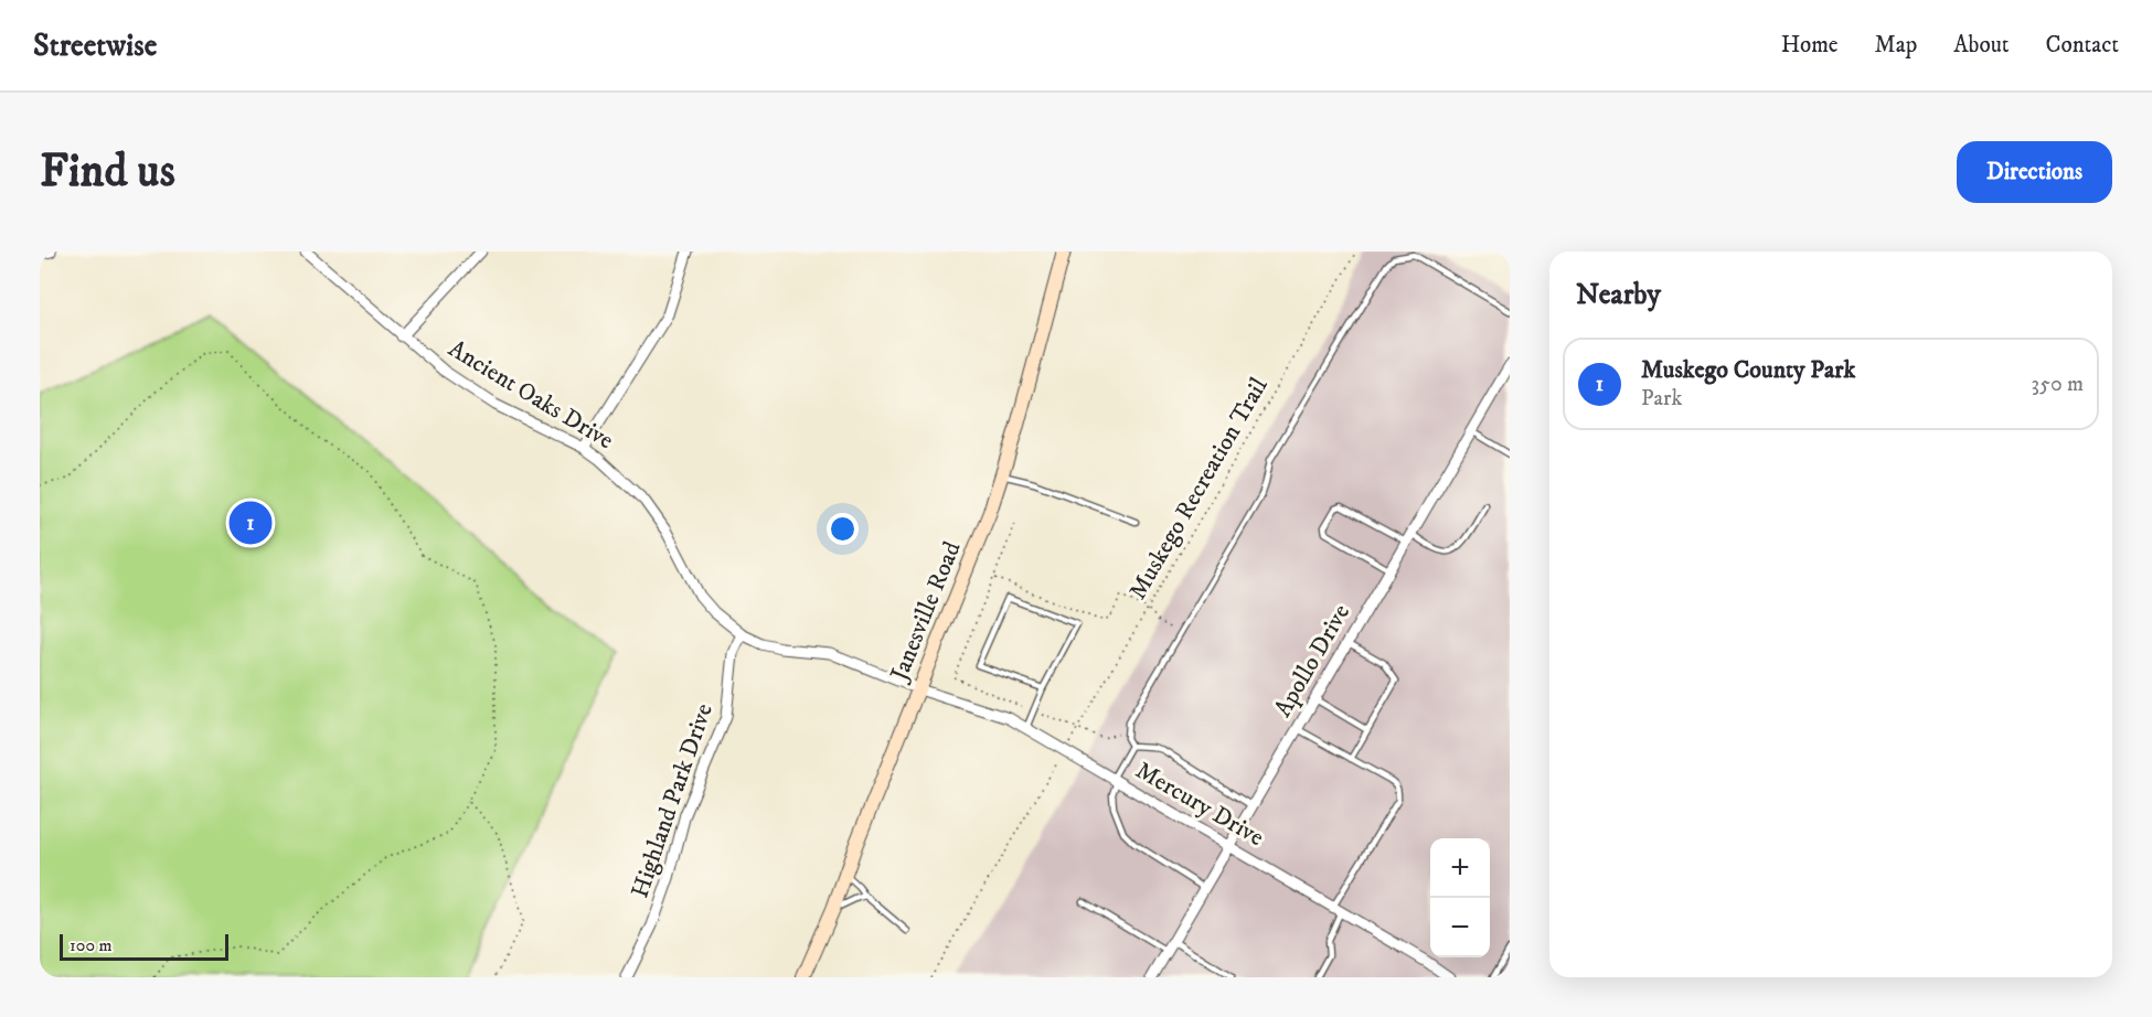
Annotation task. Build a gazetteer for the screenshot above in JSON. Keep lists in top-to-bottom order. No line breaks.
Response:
{"streets":{"main road":["Janesville Road"],"street":["Ancient Oaks Drive","Apollo Drive","Highland Park Drive","Mercury Drive"],"path":["Muskego Recreation Trail"]},"crossings":[["Ancient Oaks Drive","Janesville Road"],["Ancient Oaks Drive","Highland Park Drive"],["Ancient Oaks Drive","Mercury Drive"],["Janesville Road","Mercury Drive"],["Apollo Drive","Mercury Drive"]],"scale_bar":"100 m","page":{"header":"Streetwise","nav":["Home","Map","About","Contact"],"buttons":"Directions","title":"Find us","heading":"Nearby","list":[{"mark":"1","name":"Muskego County Park","note":"Park","value":"350 m"}],"pins":"1","map_buttons":["+","−"],"scale":"100 m"}}
